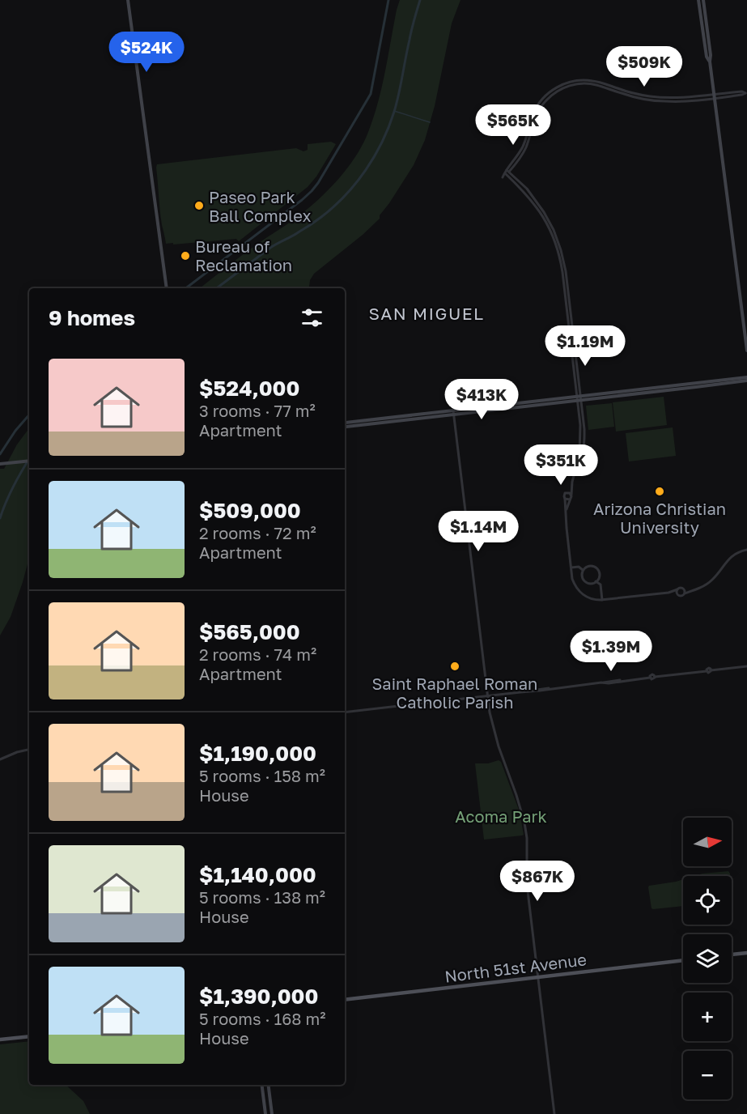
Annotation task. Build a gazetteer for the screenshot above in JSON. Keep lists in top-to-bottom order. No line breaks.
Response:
{"streets":{"main road":["North 51st Avenue"]},"districts":["SAN MIGUEL"],"parks":["Acoma Park"],"places":["Paseo Park Ball Complex","Bureau of Reclamation","Arizona Christian University","Saint Raphael Roman Catholic Parish"],"north":"right","page":{"price":["$524K","$509K","$565K","$1.19M","$413K","$351K","$1.14M","$1.39M","$867K"],"heading":"9 homes","list":[{"name":"$524,000","note":"3 rooms · 77 m² · Apartment"},{"name":"$509,000","note":"2 rooms · 72 m² · Apartment"},{"name":"$565,000","note":"2 rooms · 74 m² · Apartment"},{"name":"$1,190,000","note":"5 rooms · 158 m² · House"},{"name":"$1,140,000","note":"5 rooms · 138 m² · House"},{"name":"$1,390,000","note":"5 rooms · 168 m² · House"}],"map_buttons":["+","−"]}}
